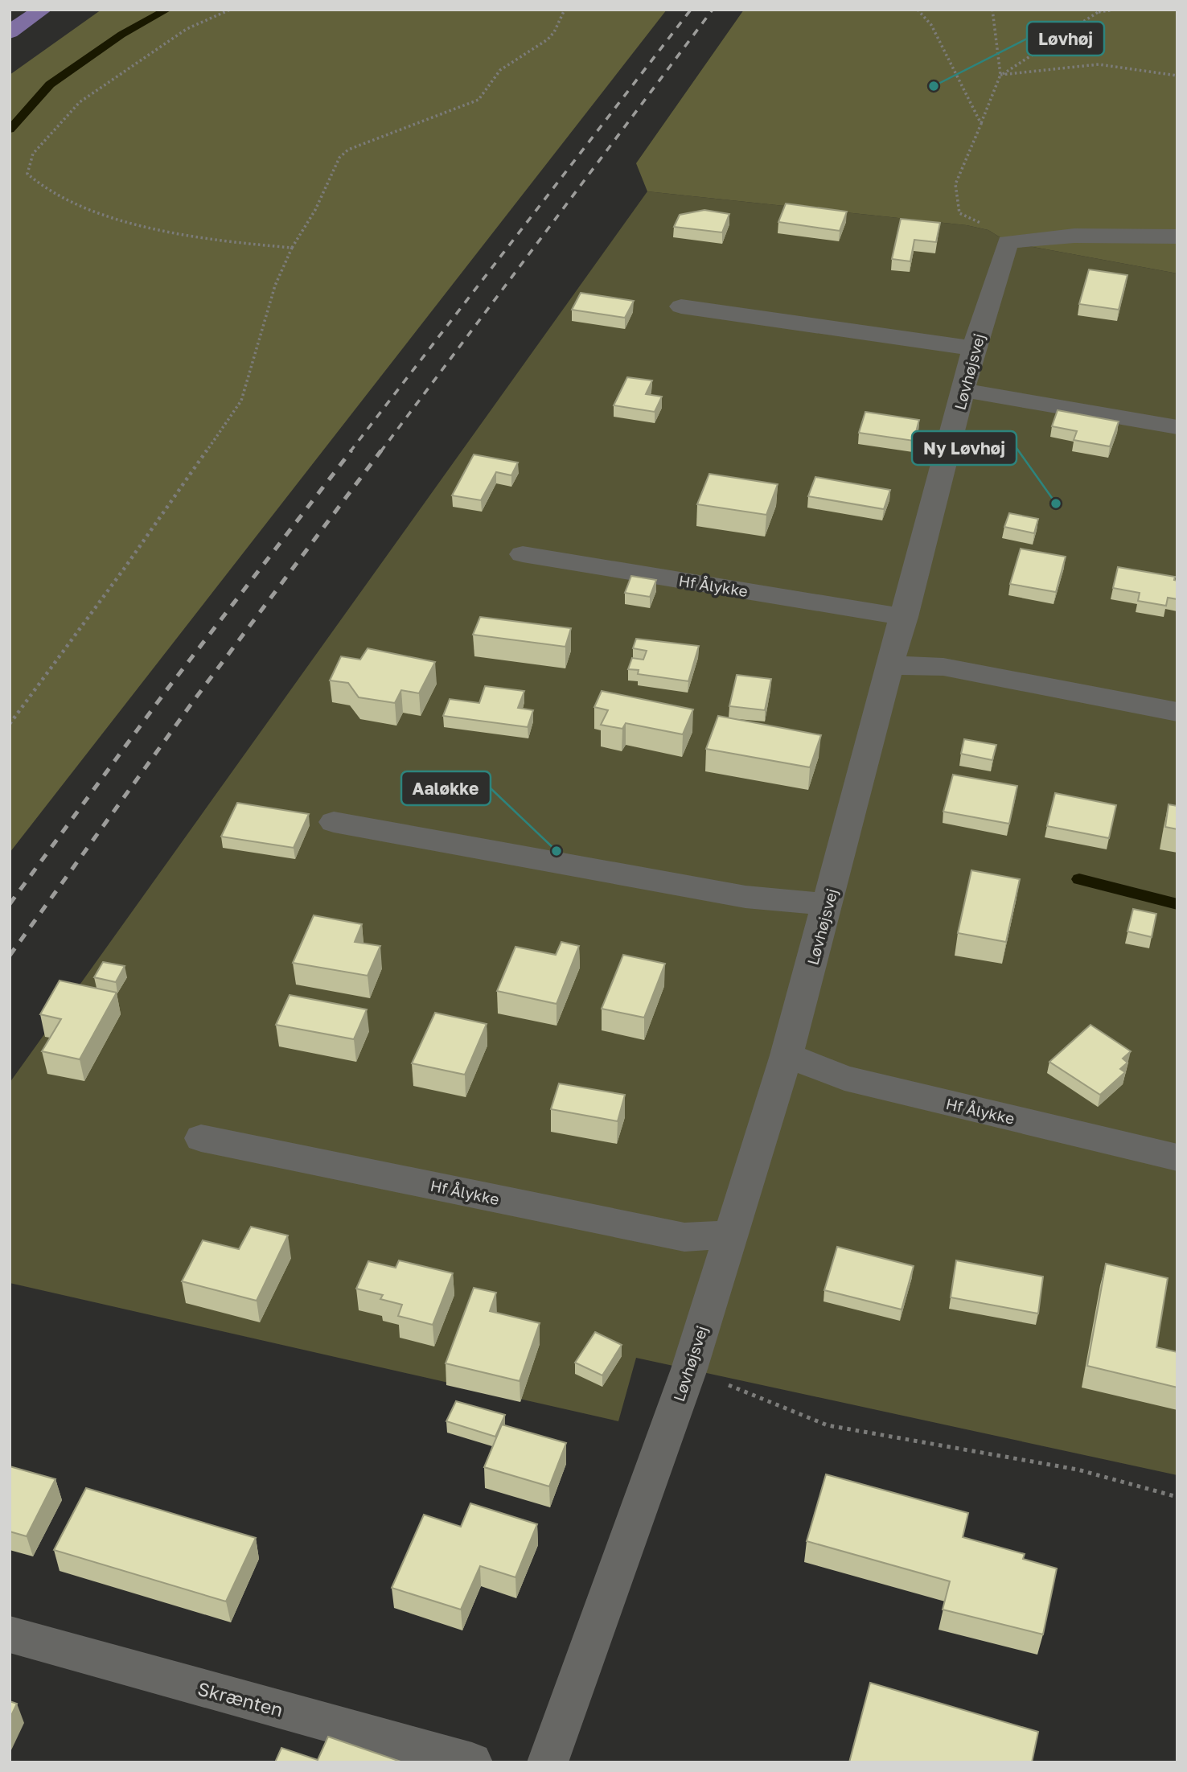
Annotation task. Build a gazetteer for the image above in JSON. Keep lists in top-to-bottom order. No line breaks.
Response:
{"streets":{"street":["Løvhøjsvej","Hf Ålykke","Skrænten"]},"crossings":[["Løvhøjsvej","Hf Ålykke"]],"places":["Løvhøj","Ny Løvhøj","Aaløkke"]}
